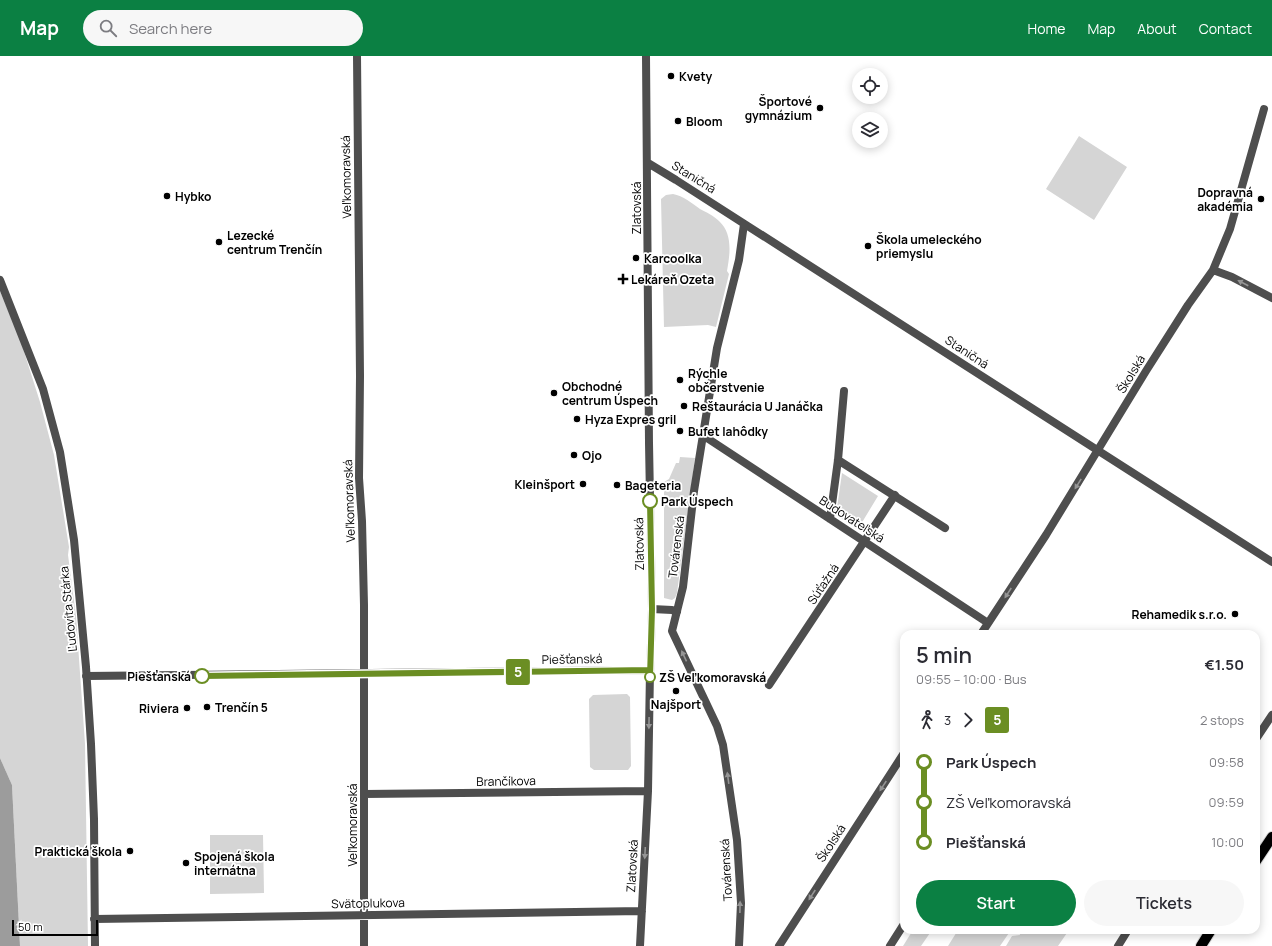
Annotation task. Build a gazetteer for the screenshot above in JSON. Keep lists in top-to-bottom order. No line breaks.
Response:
{"streets":{"street":["Veľkomoravská","Staničná","Zlatovská","Školská","Budovateľská","Továrenská","Súťažná","Ľudovíta Stárka","Piešťanská","Brančíkova","Svätoplukova"]},"crossings":[["Veľkomoravská","Piešťanská"],["Veľkomoravská","Brančíkova"],["Veľkomoravská","Svätoplukova"],["Staničná","Zlatovská"],["Staničná","Školská"],["Staničná","Továrenská"],["Zlatovská","Piešťanská"],["Zlatovská","Brančíkova"],["Zlatovská","Svätoplukova"],["Školská","Budovateľská"],["Budovateľská","Továrenská"],["Budovateľská","Súťažná"],["Ľudovíta Stárka","Piešťanská"],["Ľudovíta Stárka","Svätoplukova"]],"one_way":["Školská","Továrenská"],"places":{"other":["Kvety","Športové gymnázium","Bloom","Hybko","Dopravná akadémia","Lezecké centrum Trenčín","Škola umeleckého priemyslu","Karcoolka","Rýchle občerstvenie","Obchodné centrum Úspech","Reštaurácia U Janáčka","Hyza Expres gril","Bufet lahôdky","Ojo","Kleinšport","Bageteria","Park Úspech","Rehamedik s.r.o.","Piešťanská","ZŠ Veľkomoravská","Najšport","Trenčín 5","Riviera","Praktická škola","Spojená škola internátna"],"health":["Lekáreň Ozeta"]},"lines":["bus line 5"],"scale_bar":"50 m","page":{"header":"Map","search":"Search here","nav":["Home","Map","About","Contact"],"on_map":"5","heading":["5 min","09:55 – 10:00 · Bus","€1.50"],"legs":["3","5","2 stops"],"list":[{"name":"Park Úspech","value":"09:58"},{"name":"ZŠ Veľkomoravská","value":"09:59"},{"name":"Piešťanská","value":"10:00"}],"buttons":["Start","Tickets"],"scale":"50 m"}}
